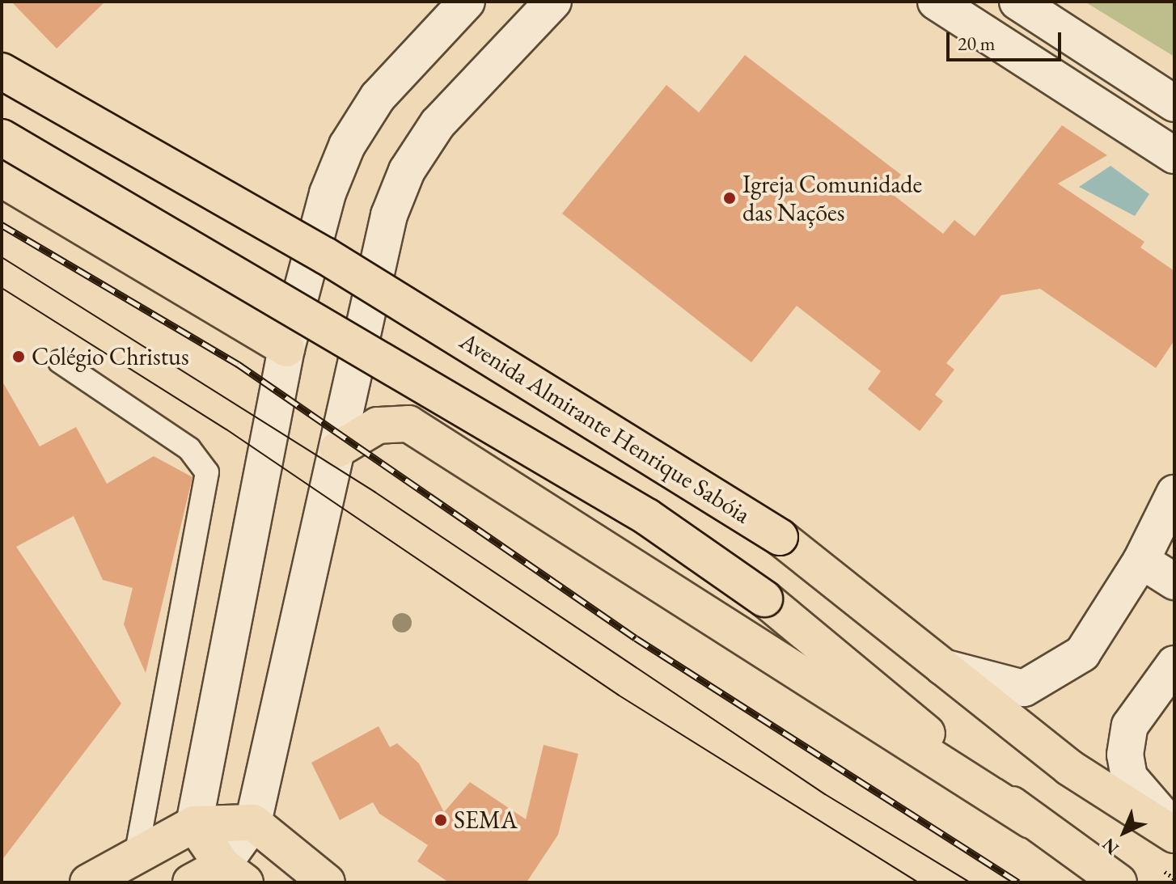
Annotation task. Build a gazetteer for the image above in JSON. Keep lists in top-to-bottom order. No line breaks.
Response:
{"streets":{"main road":["Avenida Almirante Henrique Sabóia"]},"places":["Igreja Comunidade das Nações","Colégio Christus","SEMA"],"scale_bar":"20 m","north":"bottom left"}
